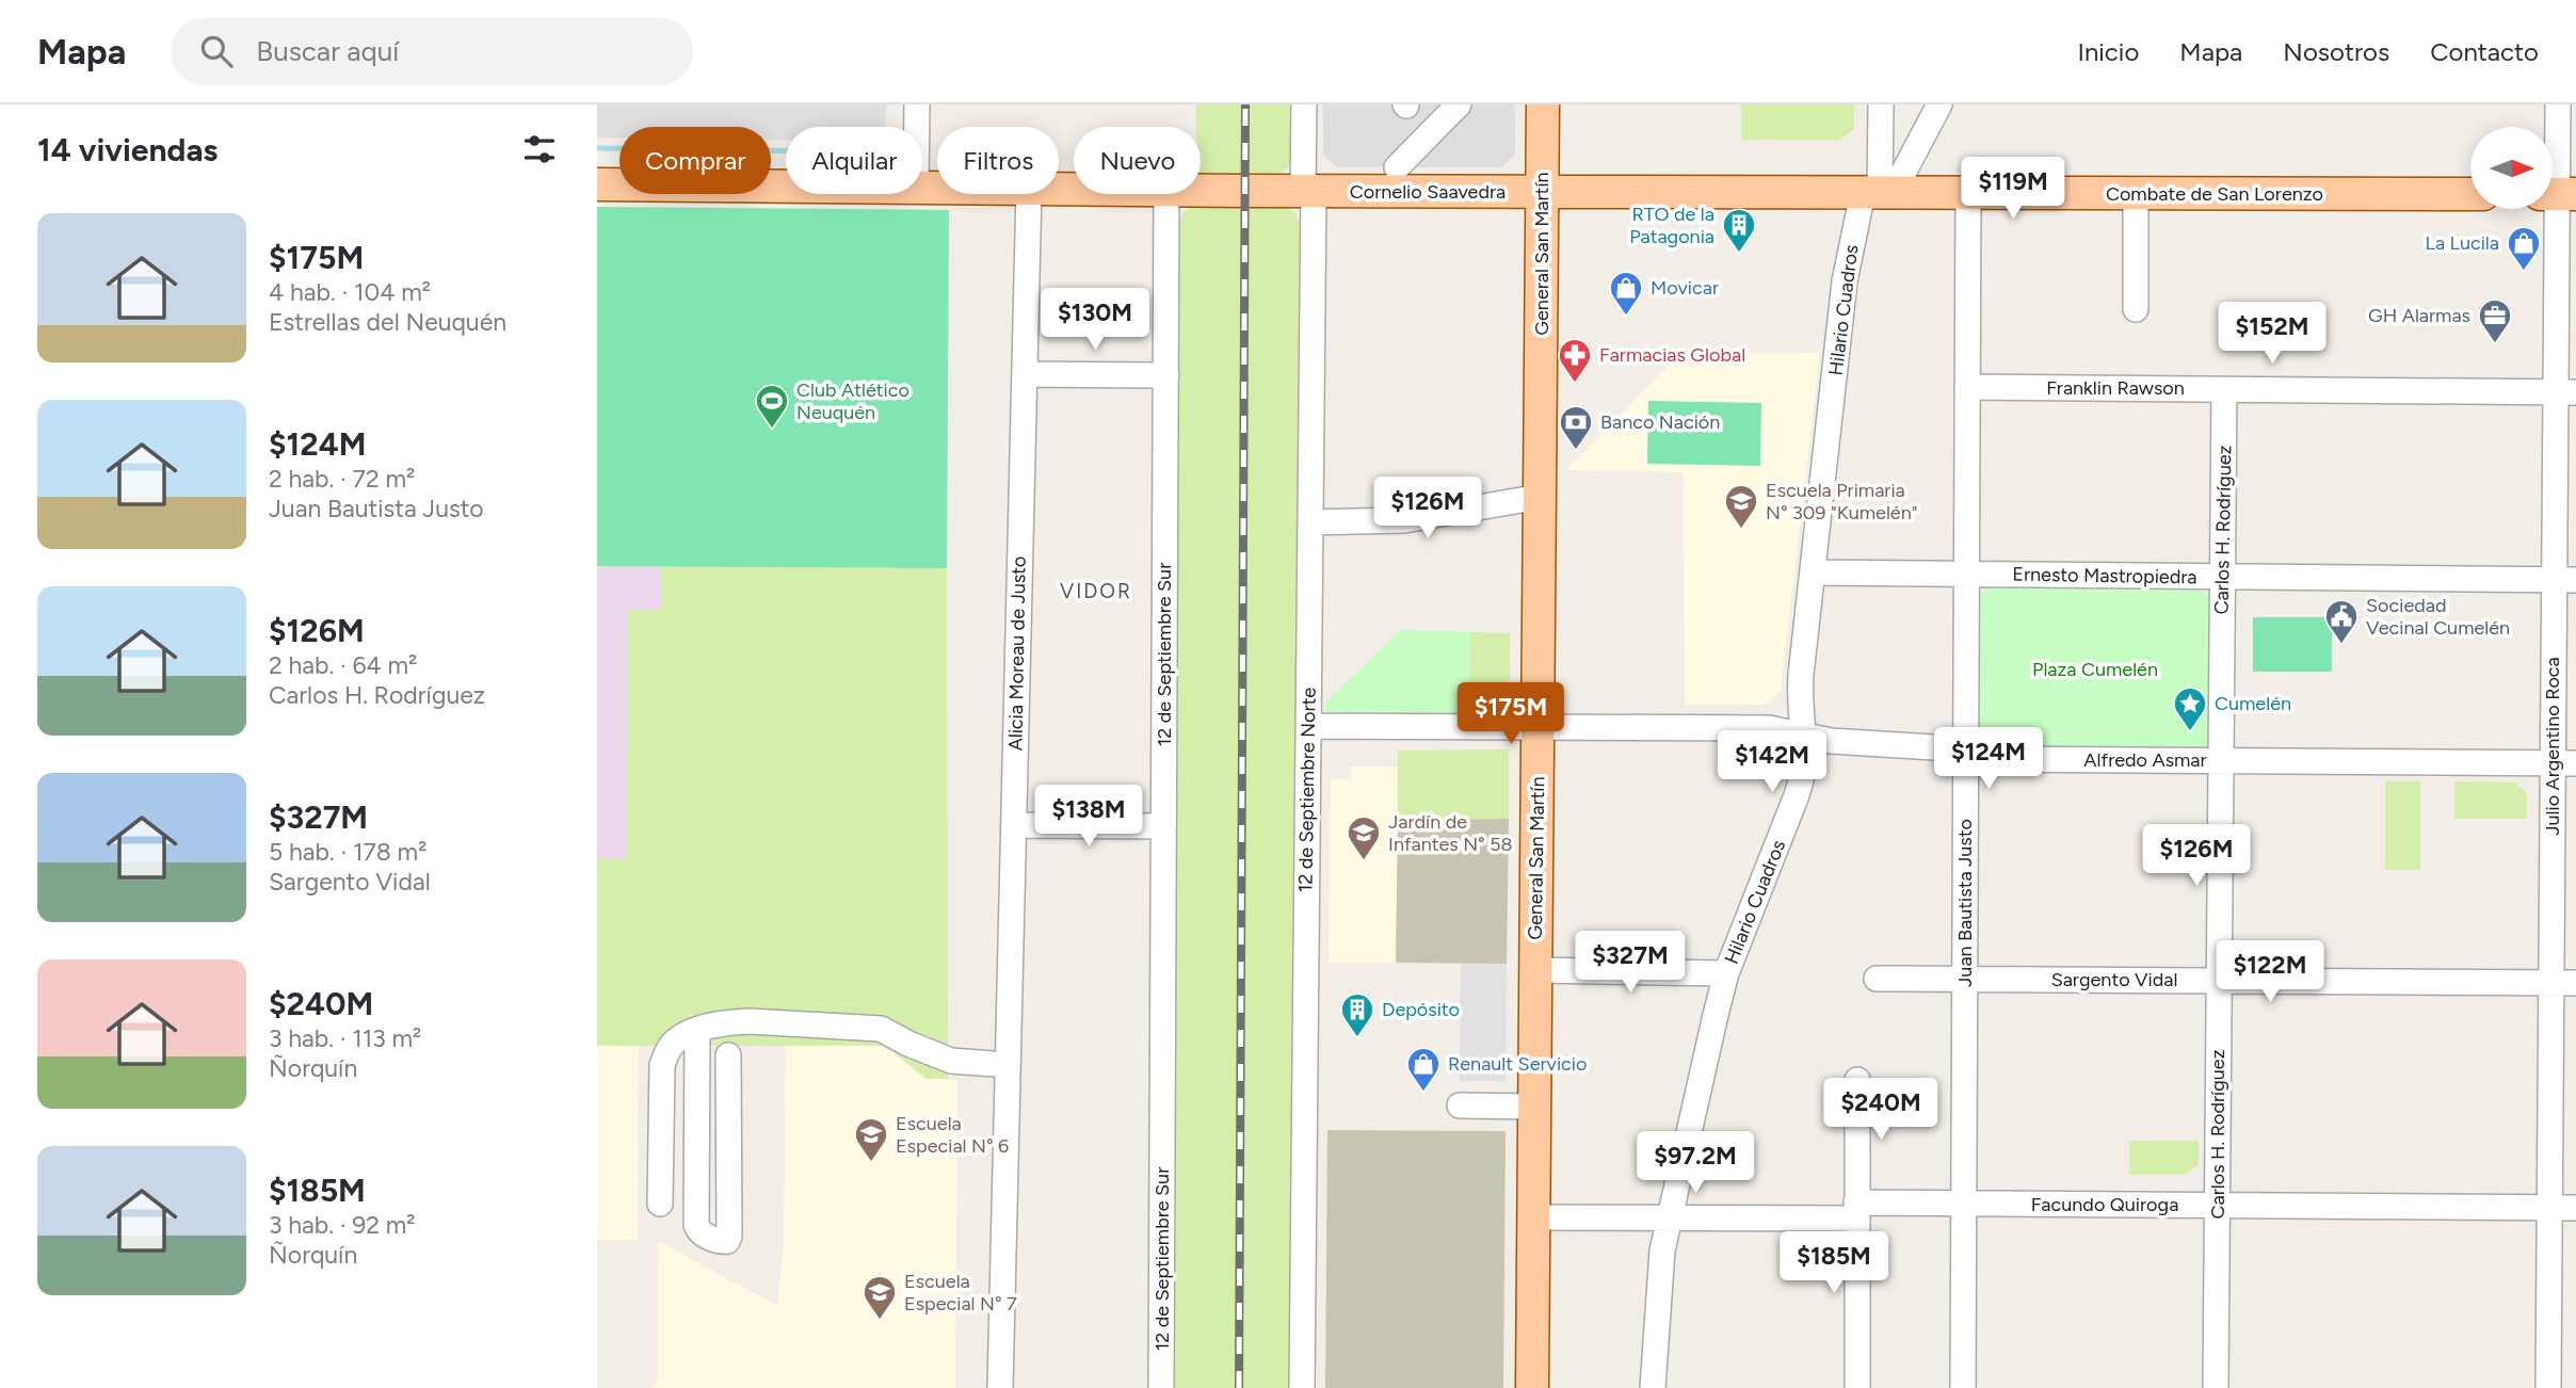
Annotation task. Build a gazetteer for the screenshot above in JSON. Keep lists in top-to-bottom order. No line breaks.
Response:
{"streets":{"main road":["Cornelio Saavedra","Combate de San Lorenzo","General San Martín"],"street":["Hilario Cuadros","Franklin Rawson","Carlos H. Rodríguez","Ernesto Mastropiedra","Alicia Moreau de Justo","12 de Septiembre Sur","Julio Argentino Roca","Alfredo Asmar","12 de Septiembre Norte","Juan Bautista Justo","Sargento Vidal","Facundo Quiroga"]},"crossings":[["Cornelio Saavedra","Combate de San Lorenzo"],["Cornelio Saavedra","General San Martín"],["Cornelio Saavedra","12 de Septiembre Norte"],["Combate de San Lorenzo","General San Martín"],["Combate de San Lorenzo","Hilario Cuadros"],["Combate de San Lorenzo","Juan Bautista Justo"],["General San Martín","Alfredo Asmar"],["General San Martín","Facundo Quiroga"],["Hilario Cuadros","Ernesto Mastropiedra"],["Hilario Cuadros","Alfredo Asmar"],["Hilario Cuadros","Facundo Quiroga"],["Franklin Rawson","Carlos H. Rodríguez"],["Franklin Rawson","Julio Argentino Roca"],["Franklin Rawson","Juan Bautista Justo"],["Carlos H. Rodríguez","Ernesto Mastropiedra"],["Carlos H. Rodríguez","Alfredo Asmar"],["Carlos H. Rodríguez","Sargento Vidal"],["Carlos H. Rodríguez","Facundo Quiroga"],["Ernesto Mastropiedra","Julio Argentino Roca"],["Ernesto Mastropiedra","Juan Bautista Justo"],["Julio Argentino Roca","Alfredo Asmar"],["Julio Argentino Roca","Sargento Vidal"],["Julio Argentino Roca","Facundo Quiroga"],["Alfredo Asmar","12 de Septiembre Norte"],["Alfredo Asmar","Juan Bautista Justo"],["Juan Bautista Justo","Sargento Vidal"],["Juan Bautista Justo","Facundo Quiroga"]],"districts":["VIDOR"],"parks":["Plaza Cumelén"],"places":{"building":["RTO de la Patagonia","Depósito"],"shop":["La Lucila","Movicar","Renault Servicio"],"office":["GH Alarmas"],"pharmacy":["Farmacias Global"],"sports":["Club Atlético Neuquén"],"bank":["Banco Nación"],"school or university":["Escuela Primaria N° 309 \"Kumelén\"","Jardín de Infantes N° 58","Escuela Especial N° 6","Escuela Especial N° 7"],"public building":["Sociedad Vecinal Cumelén"],"place":["Cumelén"]},"north":"right","page":{"header":"Mapa","search":"Buscar aquí","nav":["Inicio","Mapa","Nosotros","Contacto"],"heading":"14 viviendas","chip":["Comprar","Alquilar","Filtros","Nuevo"],"price":["$119M","$130M","$152M","$126M","$175M","$124M","$142M","$138M","$126M","$327M","$122M","$240M","$97.2M","$185M"],"list":[{"name":"$175M","note":"4 hab. · 104 m² · Estrellas del Neuquén"},{"name":"$124M","note":"2 hab. · 72 m² · Juan Bautista Justo"},{"name":"$126M","note":"2 hab. · 64 m² · Carlos H. Rodríguez"},{"name":"$327M","note":"5 hab. · 178 m² · Sargento Vidal"},{"name":"$240M","note":"3 hab. · 113 m² · Ñorquín"},{"name":"$185M","note":"3 hab. · 92 m² · Ñorquín"}]}}
